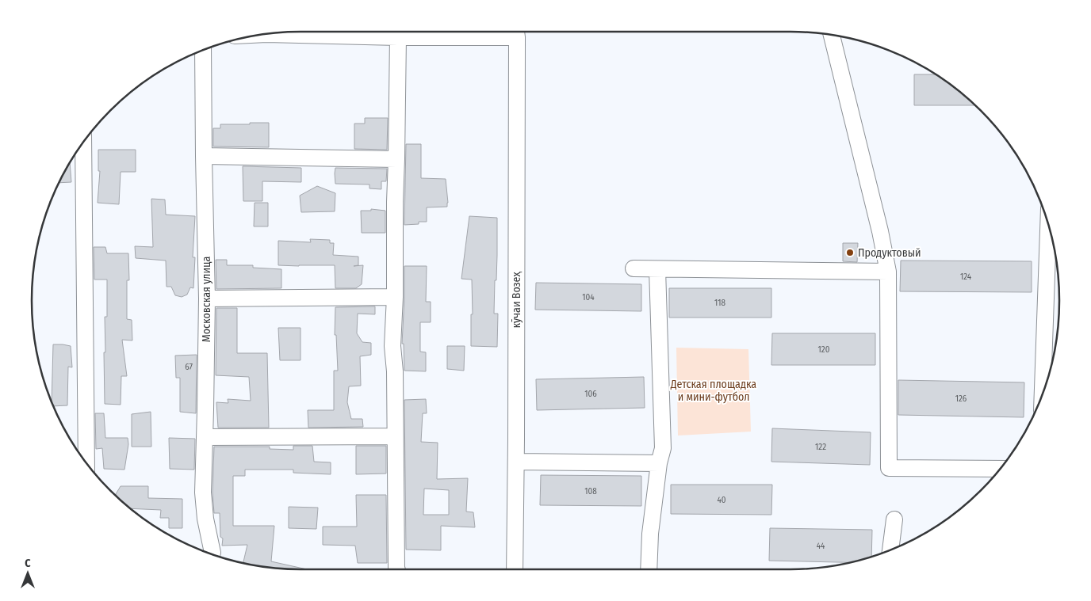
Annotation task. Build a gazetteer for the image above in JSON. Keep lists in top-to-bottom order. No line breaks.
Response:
{"streets":{"street":["Московская улица","кӯчаи Возеҳ"]},"parks":["Детская площадка и мини-футбол"],"places":["Продуктовый"],"house_numbers":["124","104","118","120","67","106","126","122","108","40","44"],"north":"top"}
